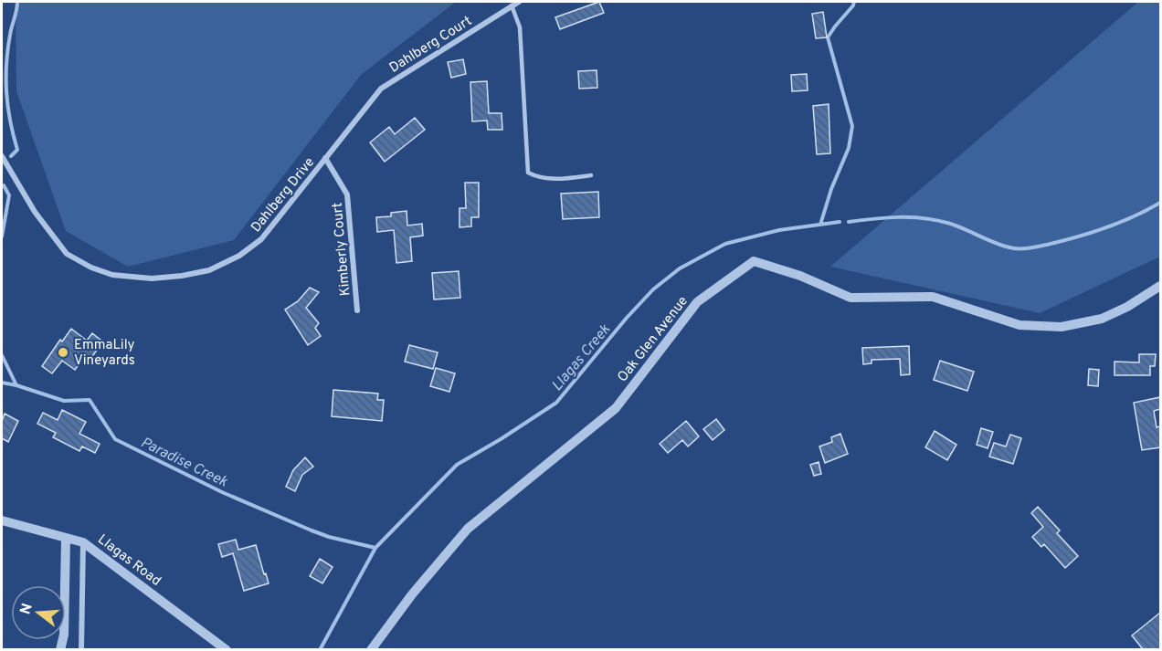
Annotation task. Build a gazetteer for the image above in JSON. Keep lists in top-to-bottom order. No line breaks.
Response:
{"streets":{"street":["Dahlberg Court","Dahlberg Drive","Kimberly Court","Oak Glen Avenue","Llagas Road"]},"crossings":[["Dahlberg Court","Dahlberg Drive"],["Dahlberg Drive","Kimberly Court"]],"water":["Llagas Creek","Paradise Creek"],"places":["EmmaLily Vineyards"],"north":"left"}
